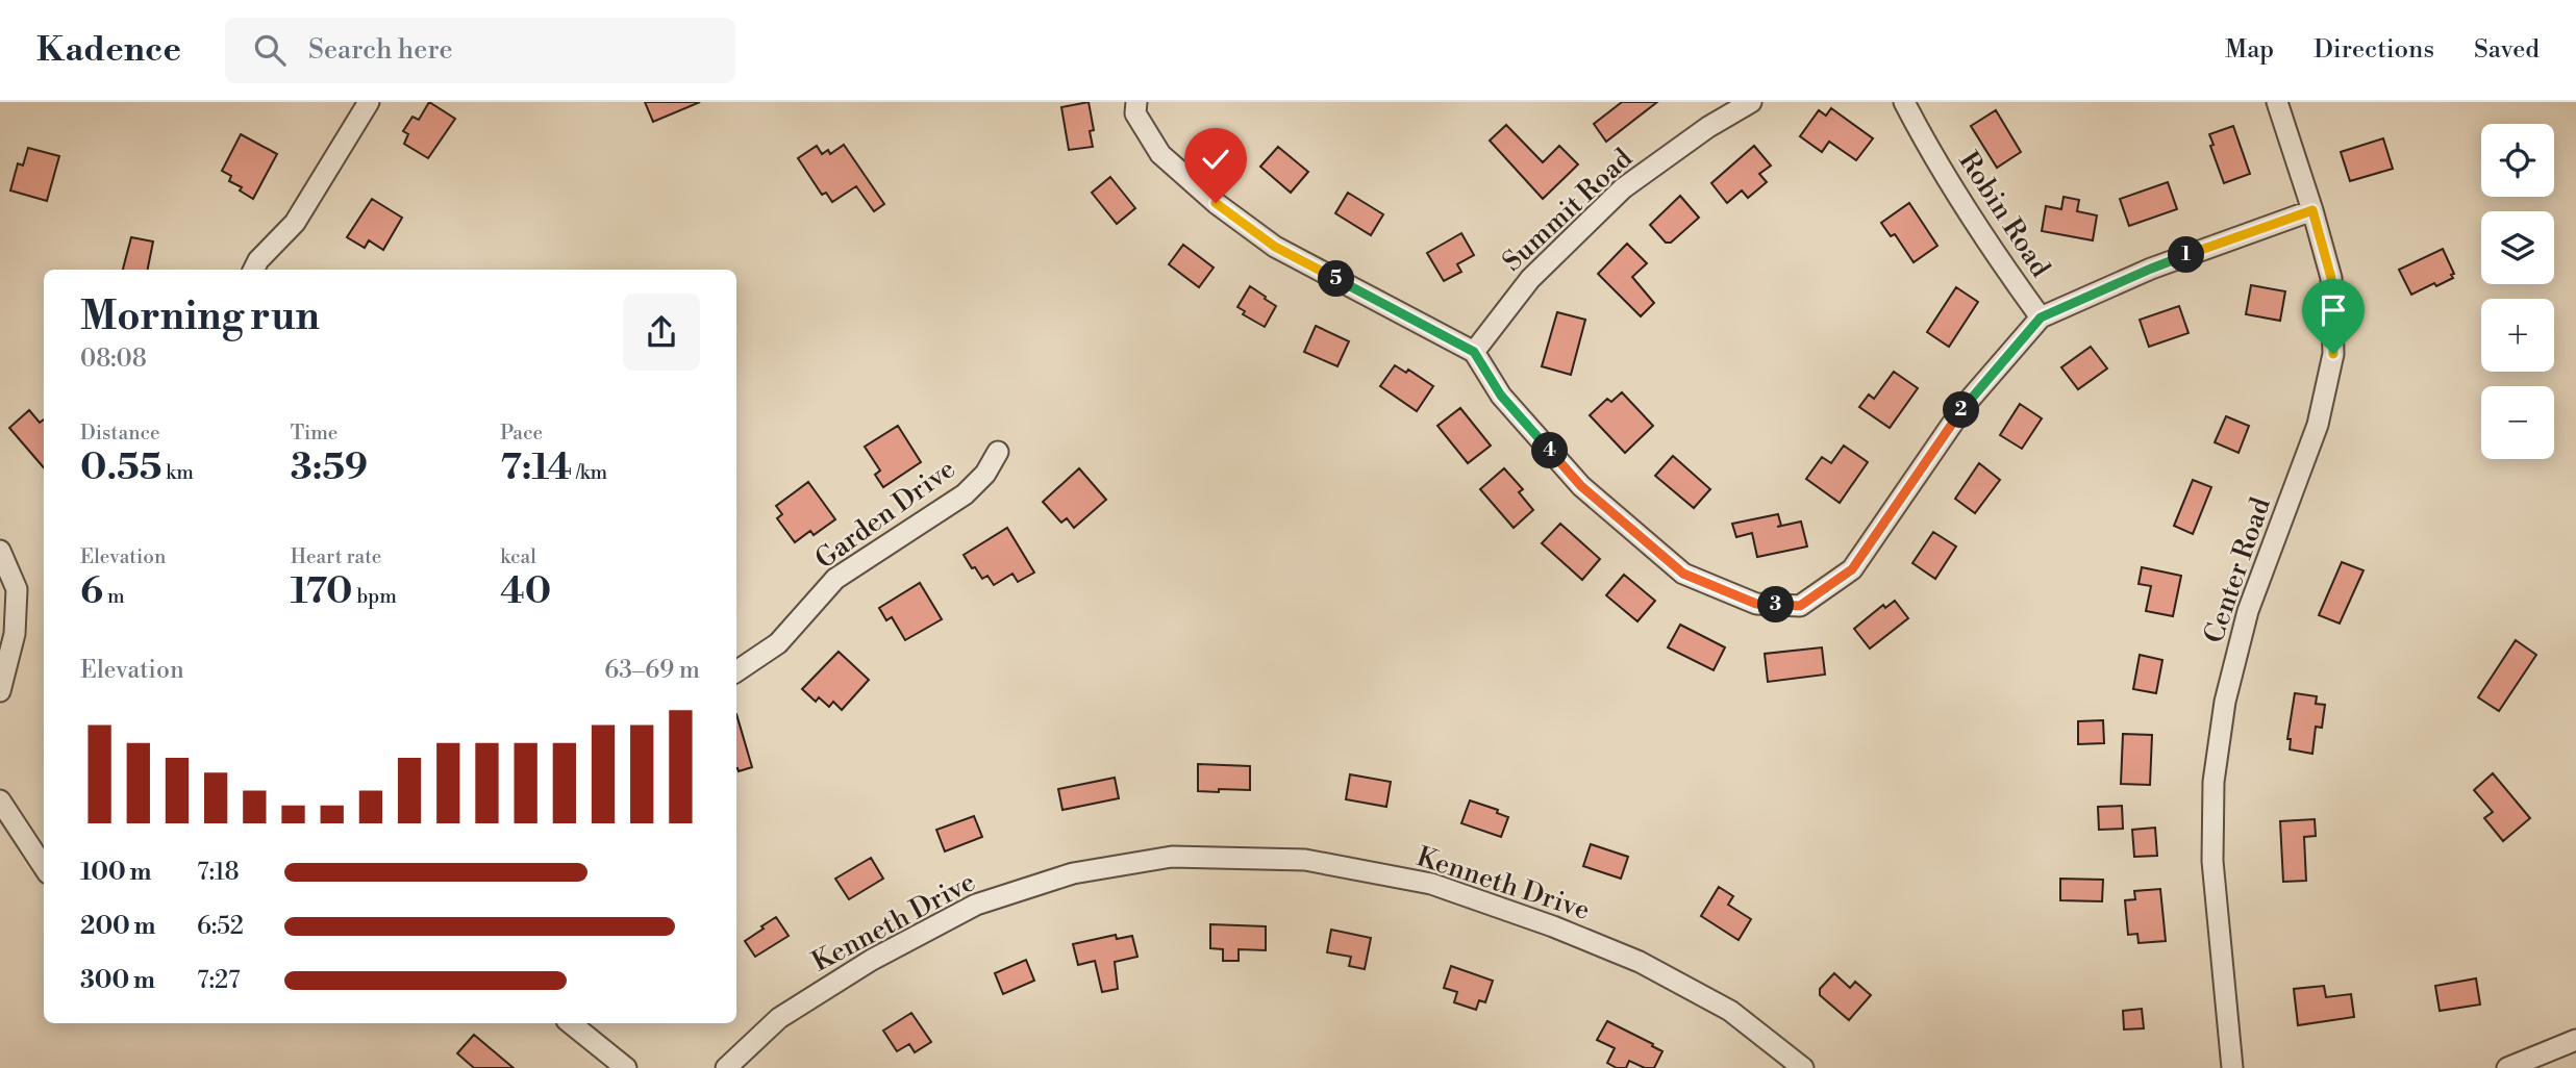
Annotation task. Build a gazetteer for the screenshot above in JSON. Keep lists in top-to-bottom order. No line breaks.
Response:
{"streets":{"street":["Summit Road","Robin Road","Garden Drive","Center Road","Kenneth Drive"]},"page":{"header":"Kadence","search":"Search here","nav":["Map","Directions","Saved"],"map_buttons":["+","−"],"pins":["1","5","2","4","3"],"heading":["Morning run","08:08"],"stats":[["Distance","0.55 km"],["Time","3:59"],["Pace","7:14 /km"],["Elevation","6 m"],["Heart rate","170 bpm"],["kcal","40"]],"chart":["Elevation","63–69 m"],"list":[{"name":"100 m","note":"7:18"},{"name":"200 m","note":"6:52"},{"name":"300 m","note":"7:27"}]}}
